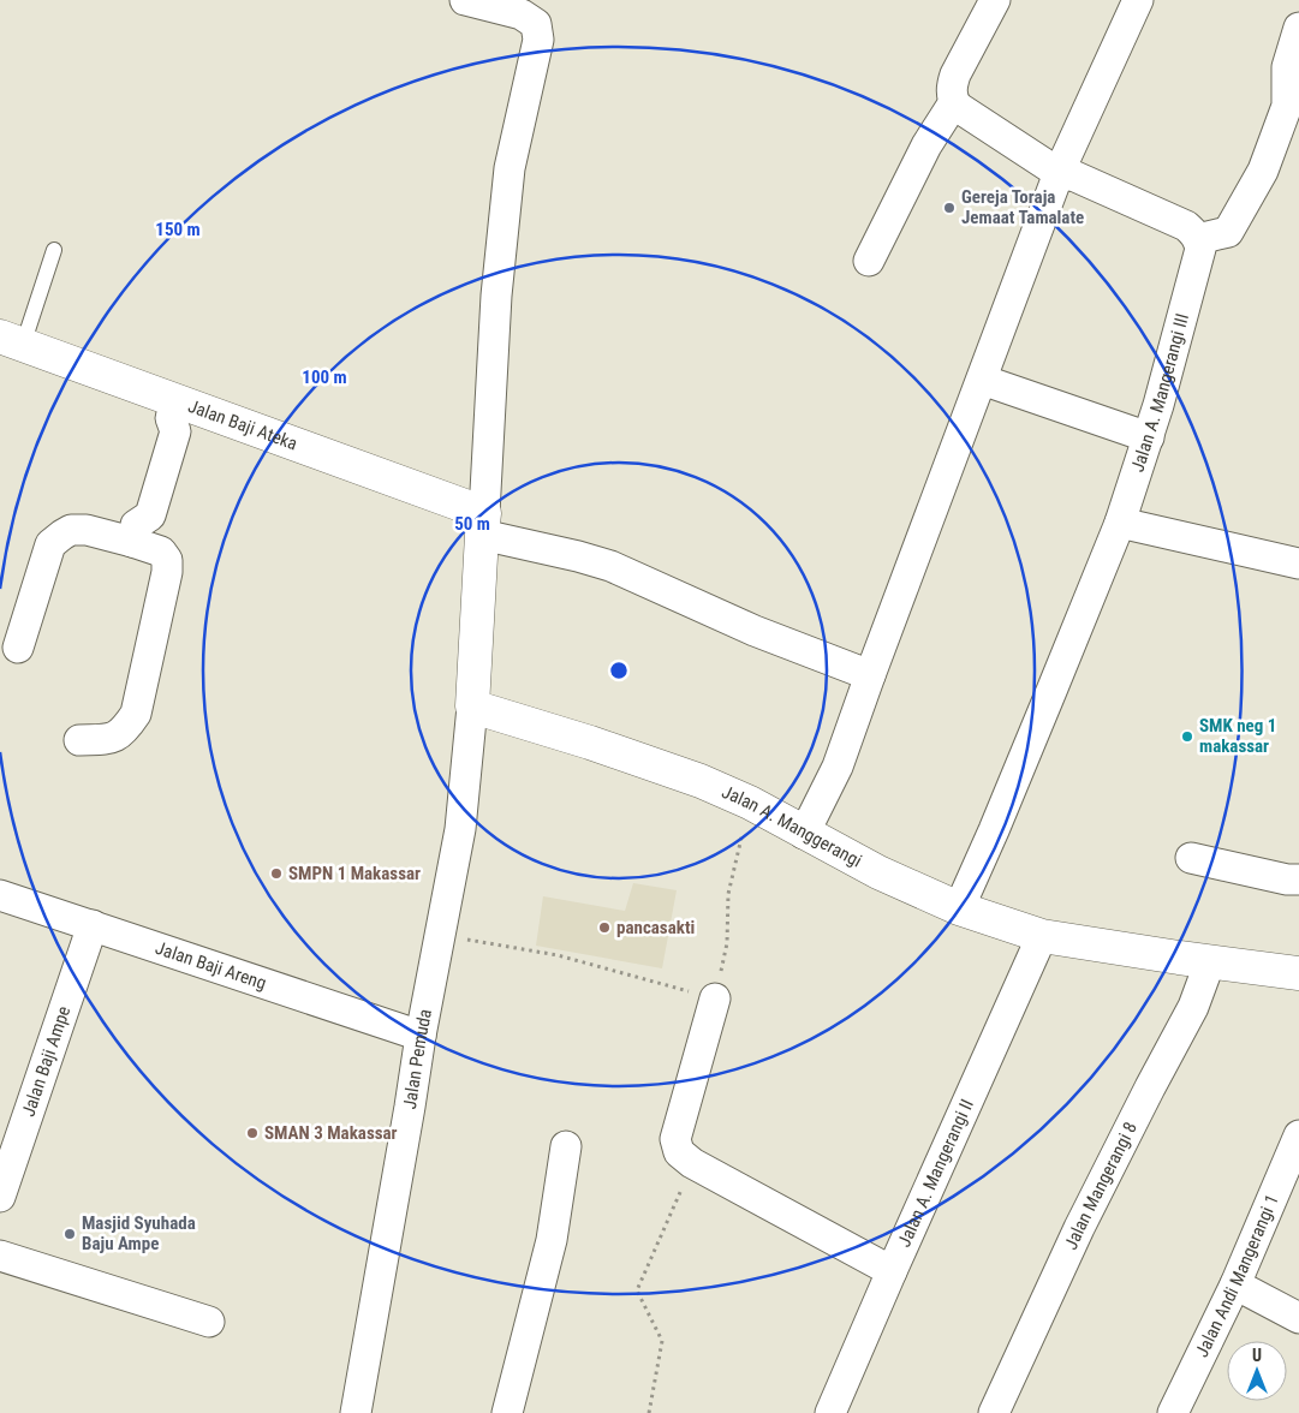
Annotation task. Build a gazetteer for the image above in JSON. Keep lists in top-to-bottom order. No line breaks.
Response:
{"streets":{"street":["Jalan A. Mangerangi III","Jalan Baji Ateka","Jalan A. Manggerangi","Jalan Baji Areng","Jalan Pemuda","Jalan Baji Ampe","Jalan A. Mangerangi II","Jalan Mangerangi 8","Jalan Andi Mangerangi 1"]},"crossings":[["Jalan A. Mangerangi III","Jalan A. Manggerangi"],["Jalan A. Manggerangi","Jalan Pemuda"],["Jalan A. Manggerangi","Jalan A. Mangerangi II"],["Jalan A. Manggerangi","Jalan Mangerangi 8"],["Jalan Baji Areng","Jalan Pemuda"],["Jalan Baji Areng","Jalan Baji Ampe"]],"places":["Gereja Toraja Jemaat Tamalate","SMK neg 1 makassar","SMPN 1 Makassar","pancasakti","SMAN 3 Makassar","Masjid Syuhada Baju Ampe"],"north":"top","rings":["150 m","100 m","50 m"]}
